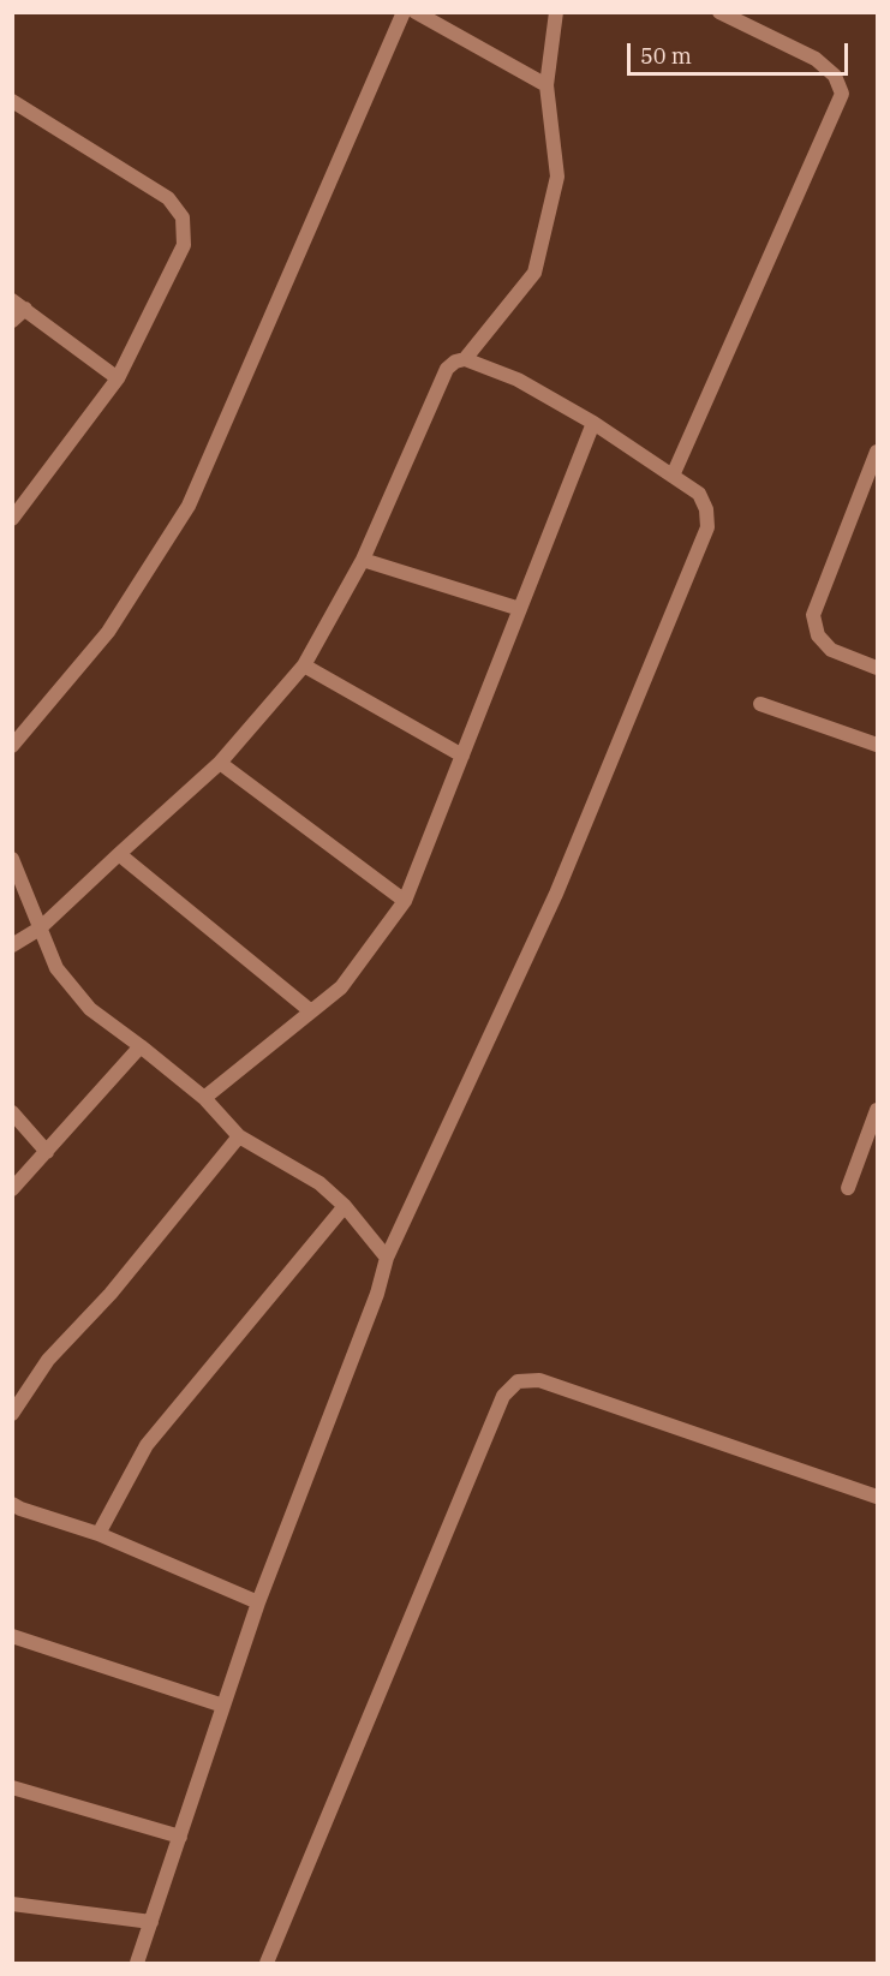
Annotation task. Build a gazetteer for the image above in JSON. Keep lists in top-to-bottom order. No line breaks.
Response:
{"scale_bar":"50 m"}
